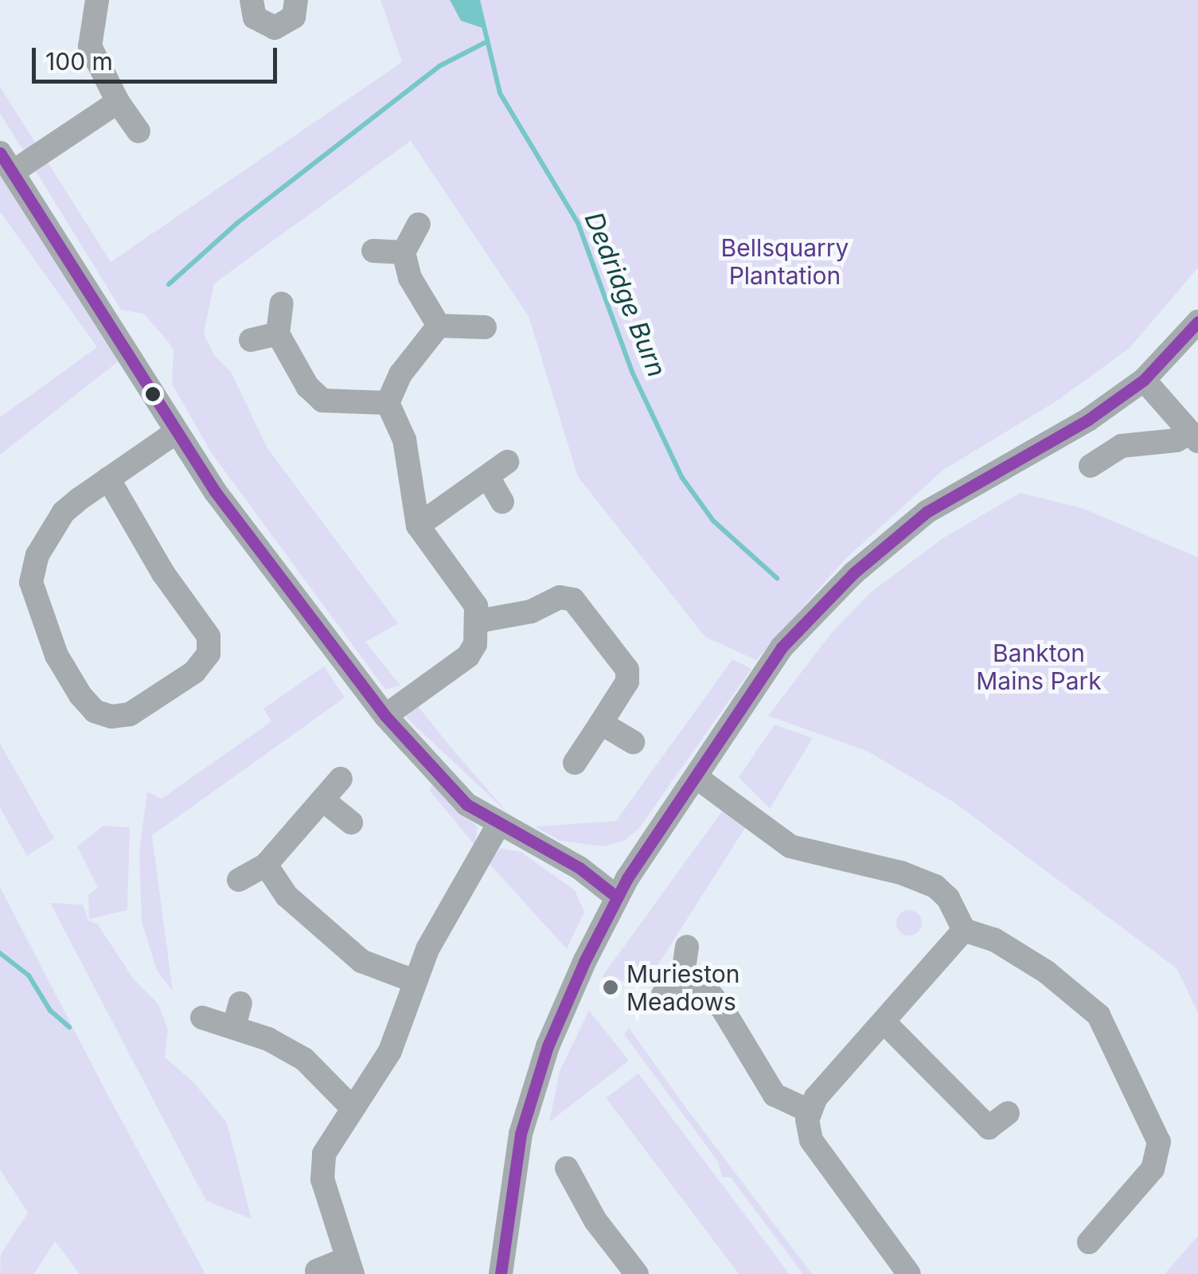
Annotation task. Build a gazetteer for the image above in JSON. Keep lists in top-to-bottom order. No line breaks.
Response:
{"water":["Dedridge Burn"],"parks":["Bellsquarry Plantation","Bankton Mains Park"],"places":["Murieston Meadows"],"scale_bar":"100 m"}
